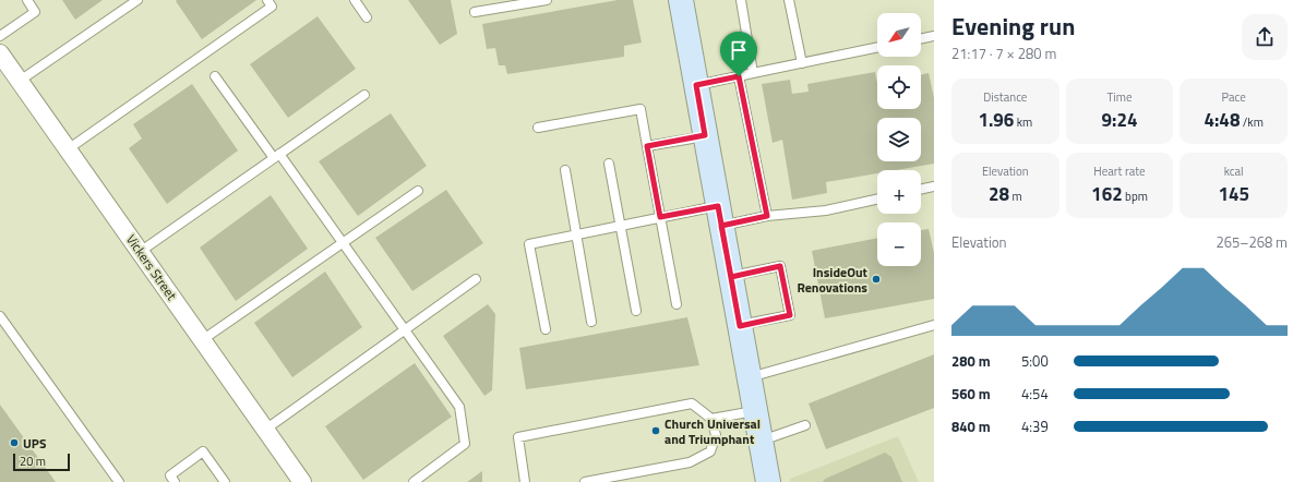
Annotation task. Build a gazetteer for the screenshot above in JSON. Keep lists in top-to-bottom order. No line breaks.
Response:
{"streets":{"street":["Vickers Street"]},"places":["InsideOut Renovations","Church Universal and Triumphant","UPS"],"scale_bar":"20 m","north":"bottom left","page":{"heading":["Evening run","21:17 · 7 × 280 m"],"map_buttons":["+","−"],"stats":[["Distance","1.96 km"],["Time","9:24"],["Pace","4:48 /km"],["Elevation","28 m"],["Heart rate","162 bpm"],["kcal","145"]],"chart":["Elevation","265–268 m"],"list":[{"name":"280 m","note":"5:00"},{"name":"560 m","note":"4:54"},{"name":"840 m","note":"4:39"}],"scale":"20 m"}}
